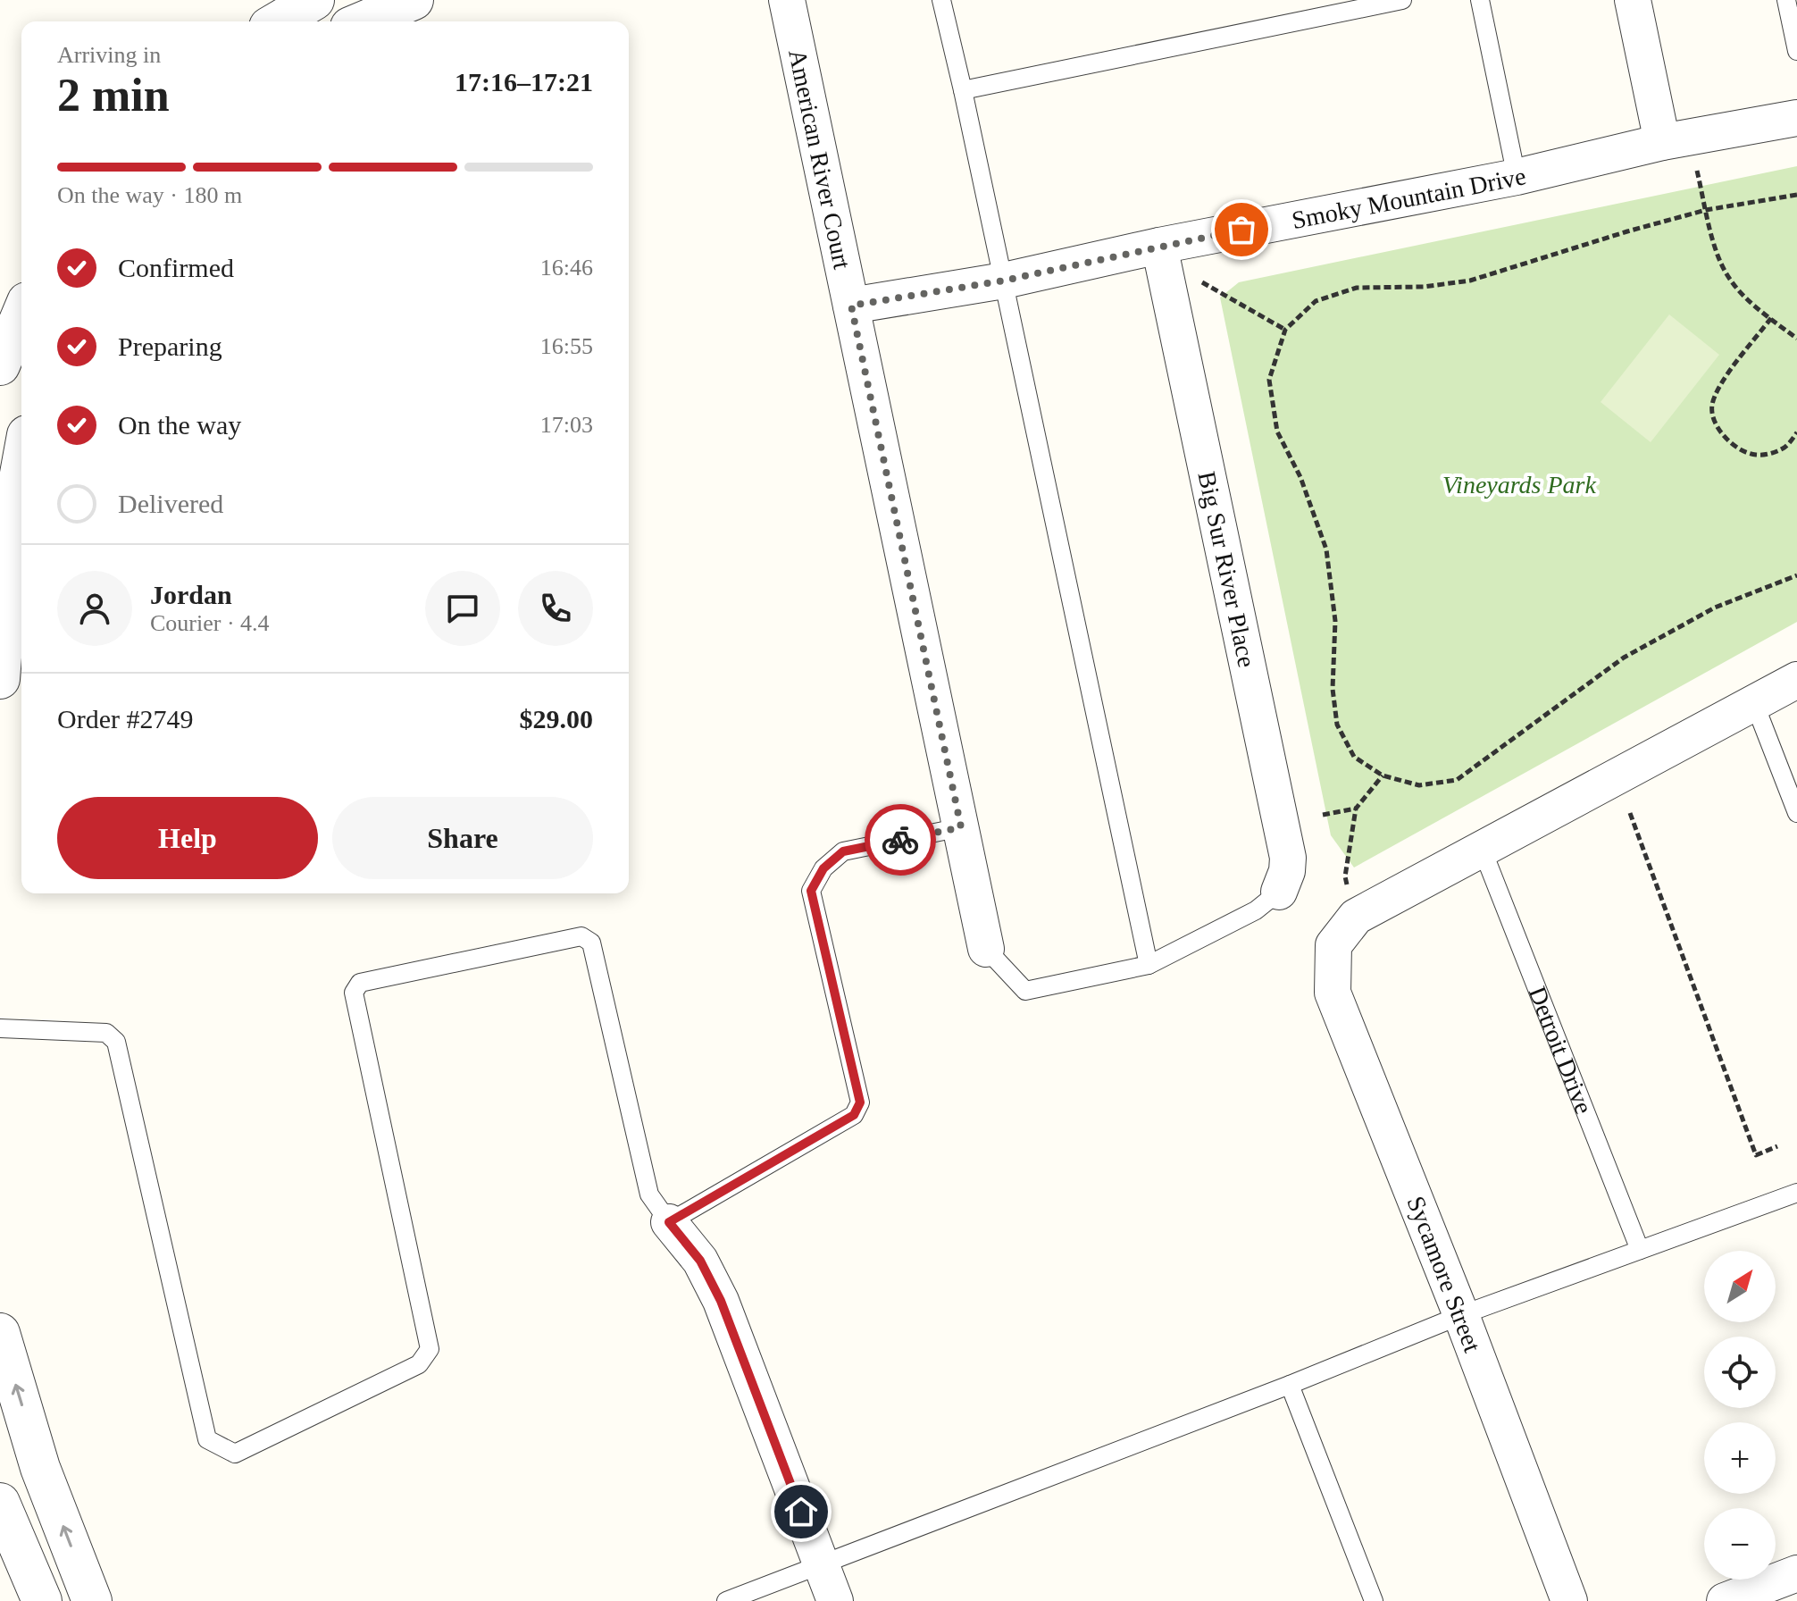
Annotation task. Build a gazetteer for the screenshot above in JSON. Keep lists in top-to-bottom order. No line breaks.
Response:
{"streets":{"street":["American River Court","Smoky Mountain Drive","Big Sur River Place","Sycamore Street"],"lane":["Detroit Drive"]},"crossings":[["American River Court","Smoky Mountain Drive"],["Smoky Mountain Drive","Big Sur River Place"]],"parks":["Vineyards Park"],"north":"top right","page":{"heading":["2 min","Arriving in","17:16–17:21"],"panel":["Jordan","Courier · 4.4","Order #2749","$29.00"],"bar":"On the way · 180 m","list":[["Confirmed","16:46"],["Preparing","16:55"],["On the way","17:03"],"Delivered"],"buttons":["Help","Share"],"map_buttons":["+","−"]}}
